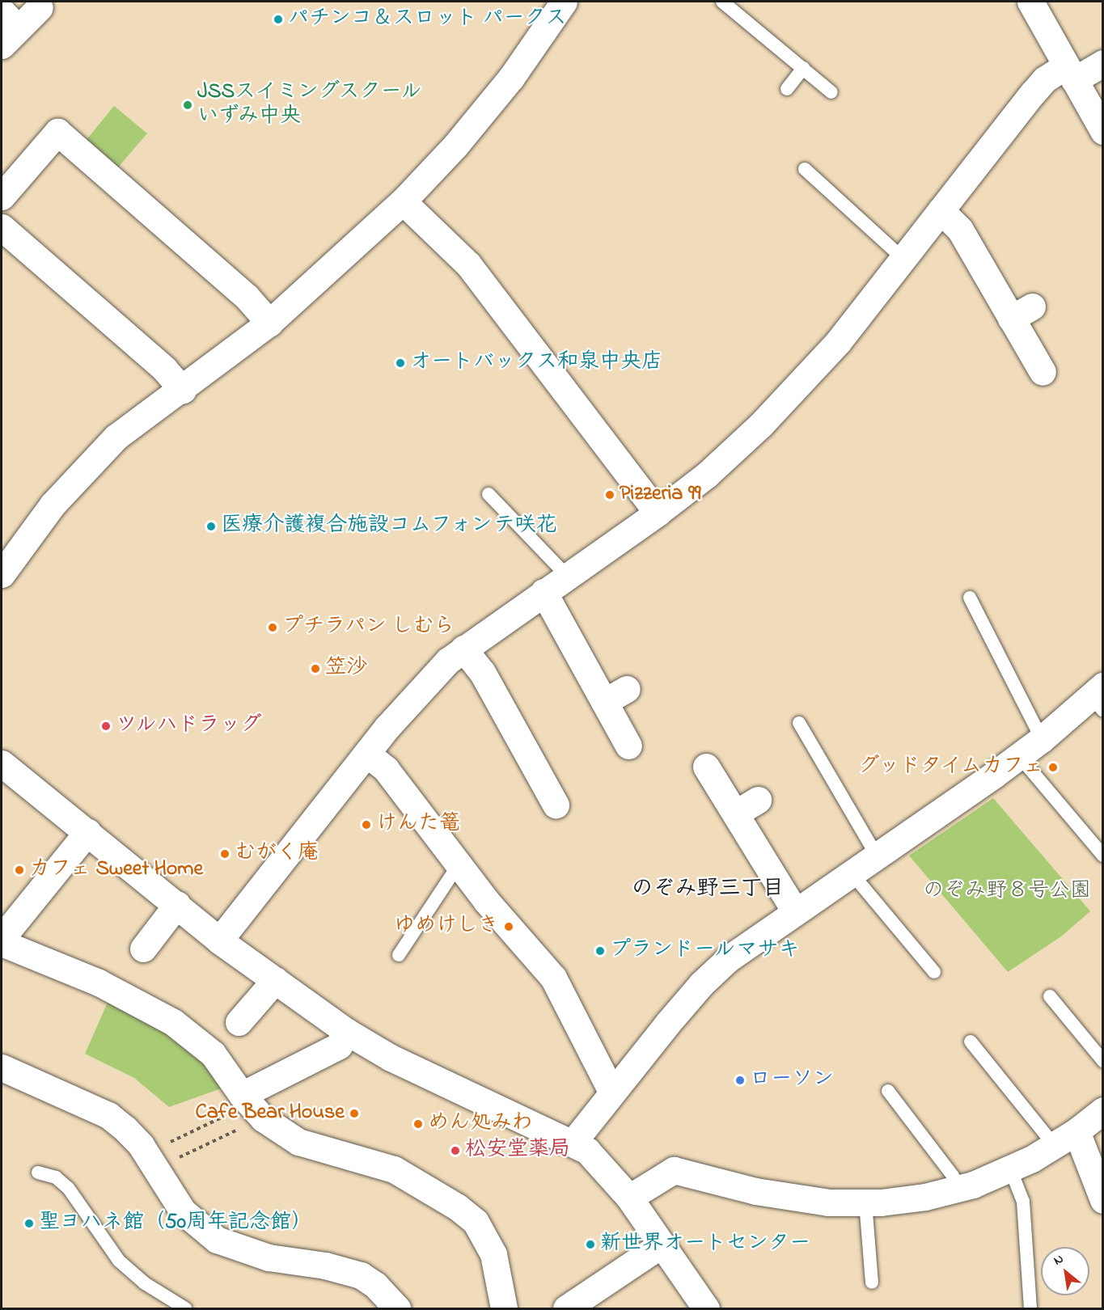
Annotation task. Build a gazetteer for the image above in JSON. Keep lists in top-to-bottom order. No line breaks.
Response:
{"districts":["のぞみ野三丁目"],"parks":["のぞみ野８号公園"],"places":["パチンコ＆スロット パークス","JSSスイミングスクール いずみ中央","オートバックス和泉中央店","Pizzeria 99","医療介護複合施設コムフォンテ咲花","プチラパン しむら","笠沙","ツルハドラッグ","グッドタイムカフェ","けんた篭","むがく庵","カフェ Sweet Home","ゆめけしき","プランドールマサキ","ローソン","Cafe Bear House","めん処みわ","松安堂薬局","聖ヨハネ館（50周年記念館）","新世界オートセンター"],"north":"top left"}
